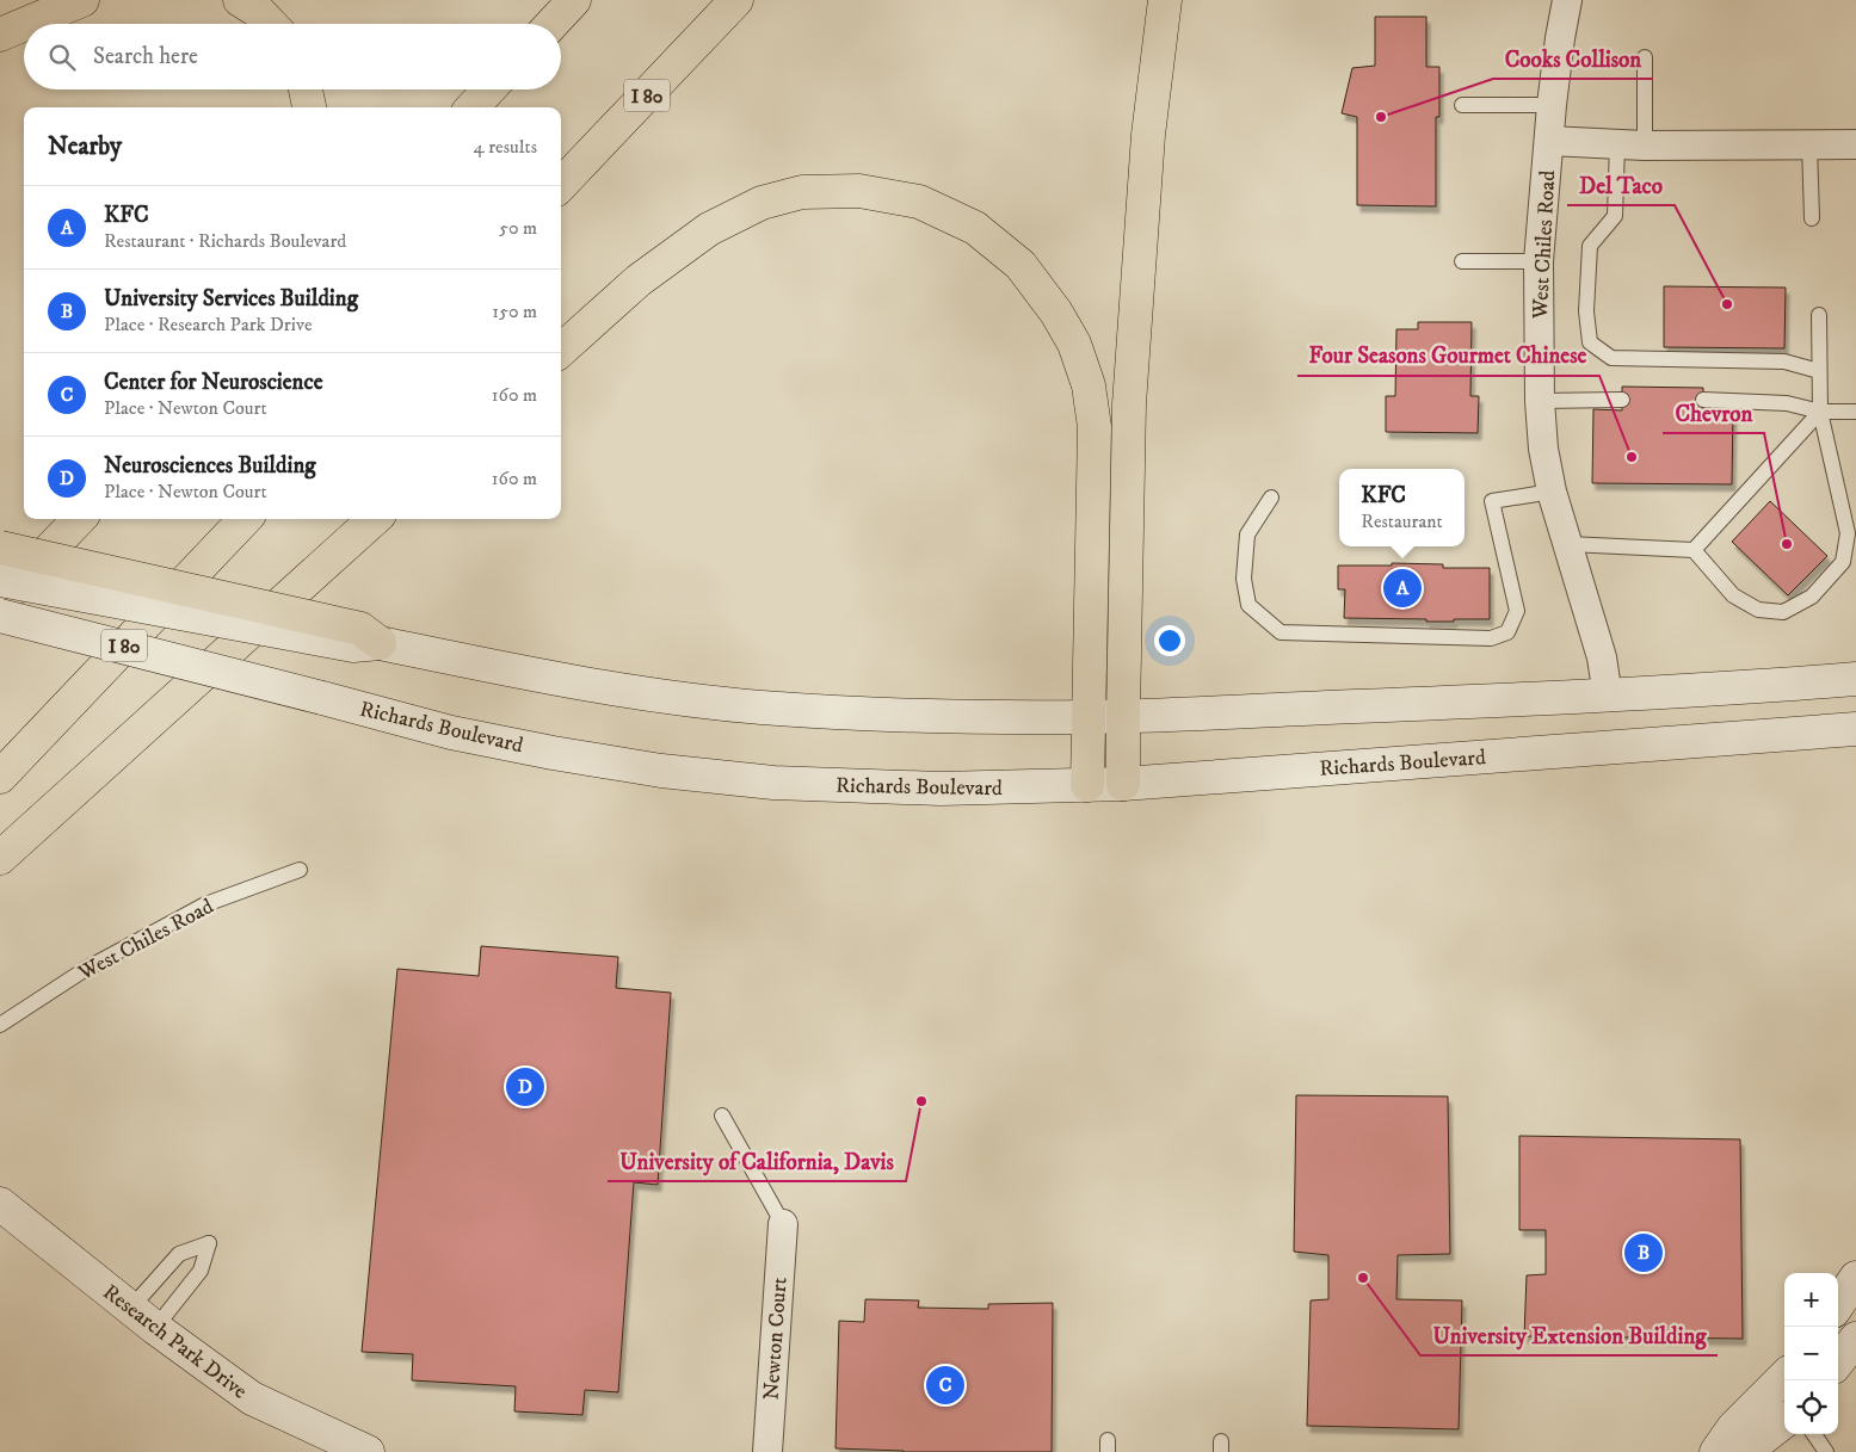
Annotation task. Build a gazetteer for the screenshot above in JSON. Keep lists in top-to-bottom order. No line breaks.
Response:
{"streets":{"highway":["I 80"],"main road":["Richards Boulevard","Research Park Drive"],"street":["West Chiles Road","Newton Court"]},"places":["Cooks Collison","Del Taco","Four Seasons Gourmet Chinese","Chevron","University of California, Davis","University Extension Building"],"page":{"search":"Search here","heading":["Nearby","4 results"],"list":[{"mark":"A","name":"KFC","note":"Restaurant · Richards Boulevard","value":"50 m"},{"mark":"B","name":"University Services Building","note":"Place · Research Park Drive","value":"150 m"},{"mark":"C","name":"Center for Neuroscience","note":"Place · Newton Court","value":"160 m"},{"mark":"D","name":"Neurosciences Building","note":"Place · Newton Court","value":"160 m"}],"popup":["KFC","Restaurant"],"pins":["A","D","B","C"],"map_buttons":["+","−"]}}
